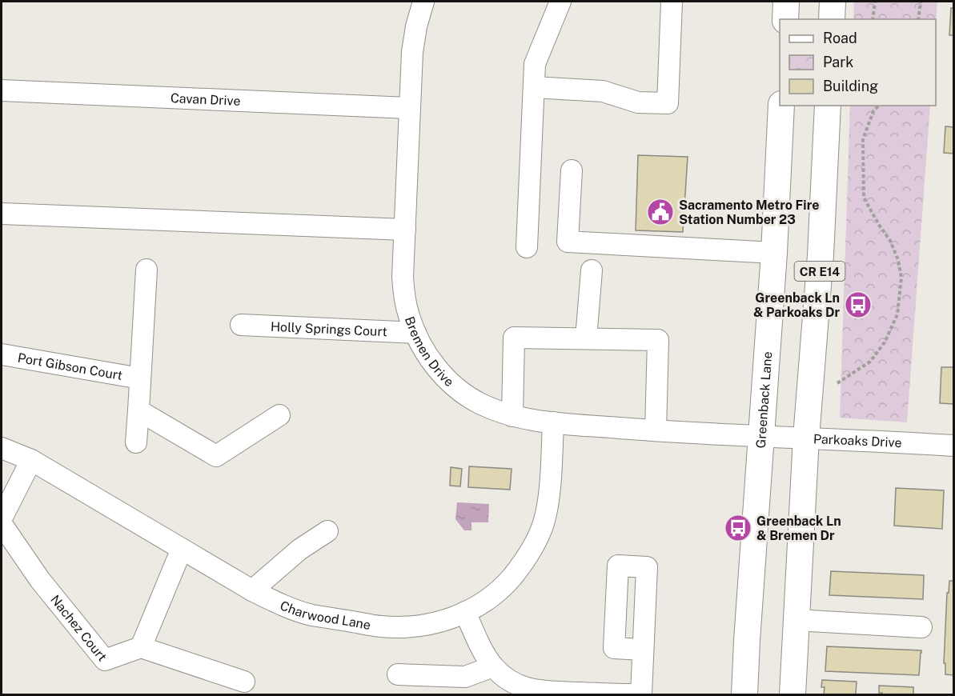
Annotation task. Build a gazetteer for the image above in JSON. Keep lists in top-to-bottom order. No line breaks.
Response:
{"streets":{"main road":["CR E14","Greenback Lane"],"street":["Cavan Drive","Holly Springs Court","Bremen Drive","Port Gibson Court","Parkoaks Drive","Charwood Lane","Nachez Court"]},"crossings":[["Cavan Drive","Bremen Drive"],["CR E14","Parkoaks Drive"],["Holly Springs Court","Bremen Drive"],["Bremen Drive","Greenback Lane"],["Bremen Drive","Parkoaks Drive"],["Bremen Drive","Charwood Lane"],["Greenback Lane","Parkoaks Drive"]],"places":{"public building":["Sacramento Metro Fire Station Number 23"],"bus stop":["Greenback Ln & Parkoaks Dr","Greenback Ln & Bremen Dr"]},"legend":["Road","Park","Building"]}
